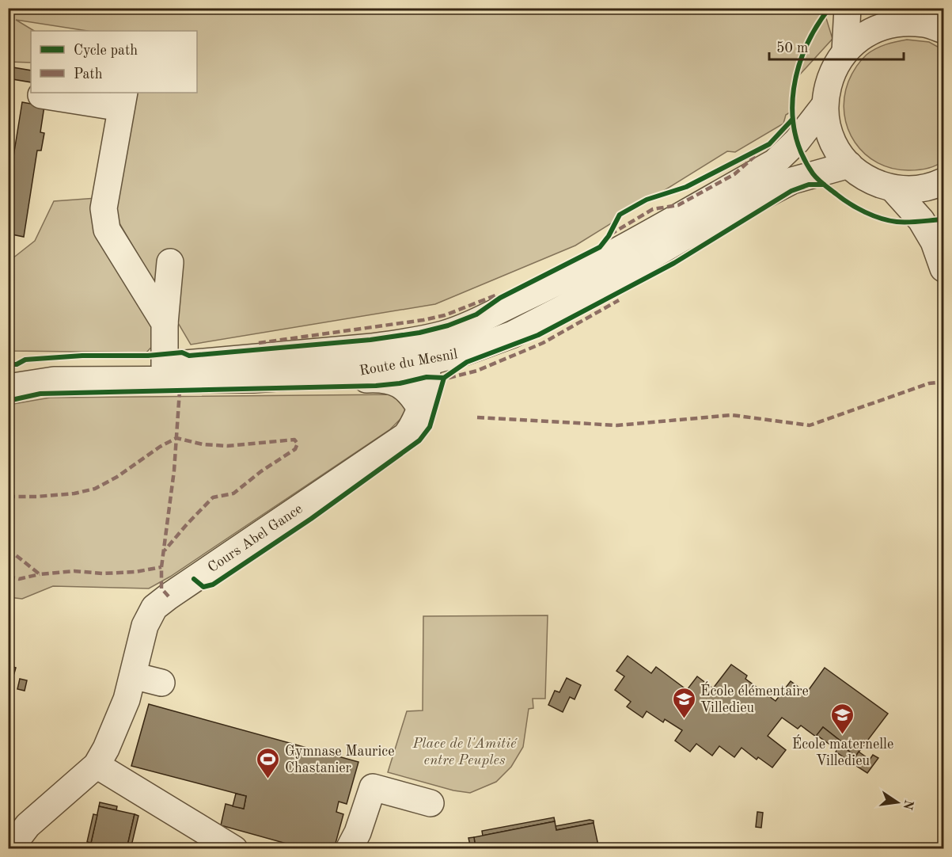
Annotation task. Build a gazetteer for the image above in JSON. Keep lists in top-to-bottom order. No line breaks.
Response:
{"streets":{"street":["Route du Mesnil","Cours Abel Gance"]},"crossings":[["Route du Mesnil","Cours Abel Gance"]],"parks":["Place de l'Amitié entre Peuples"],"places":{"school or university":["École élémentaire Villedieu","École maternelle Villedieu"],"sports":["Gymnase Maurice Chastanier"]},"legend":["Cycle path","Path"],"scale_bar":"50 m","north":"right"}
